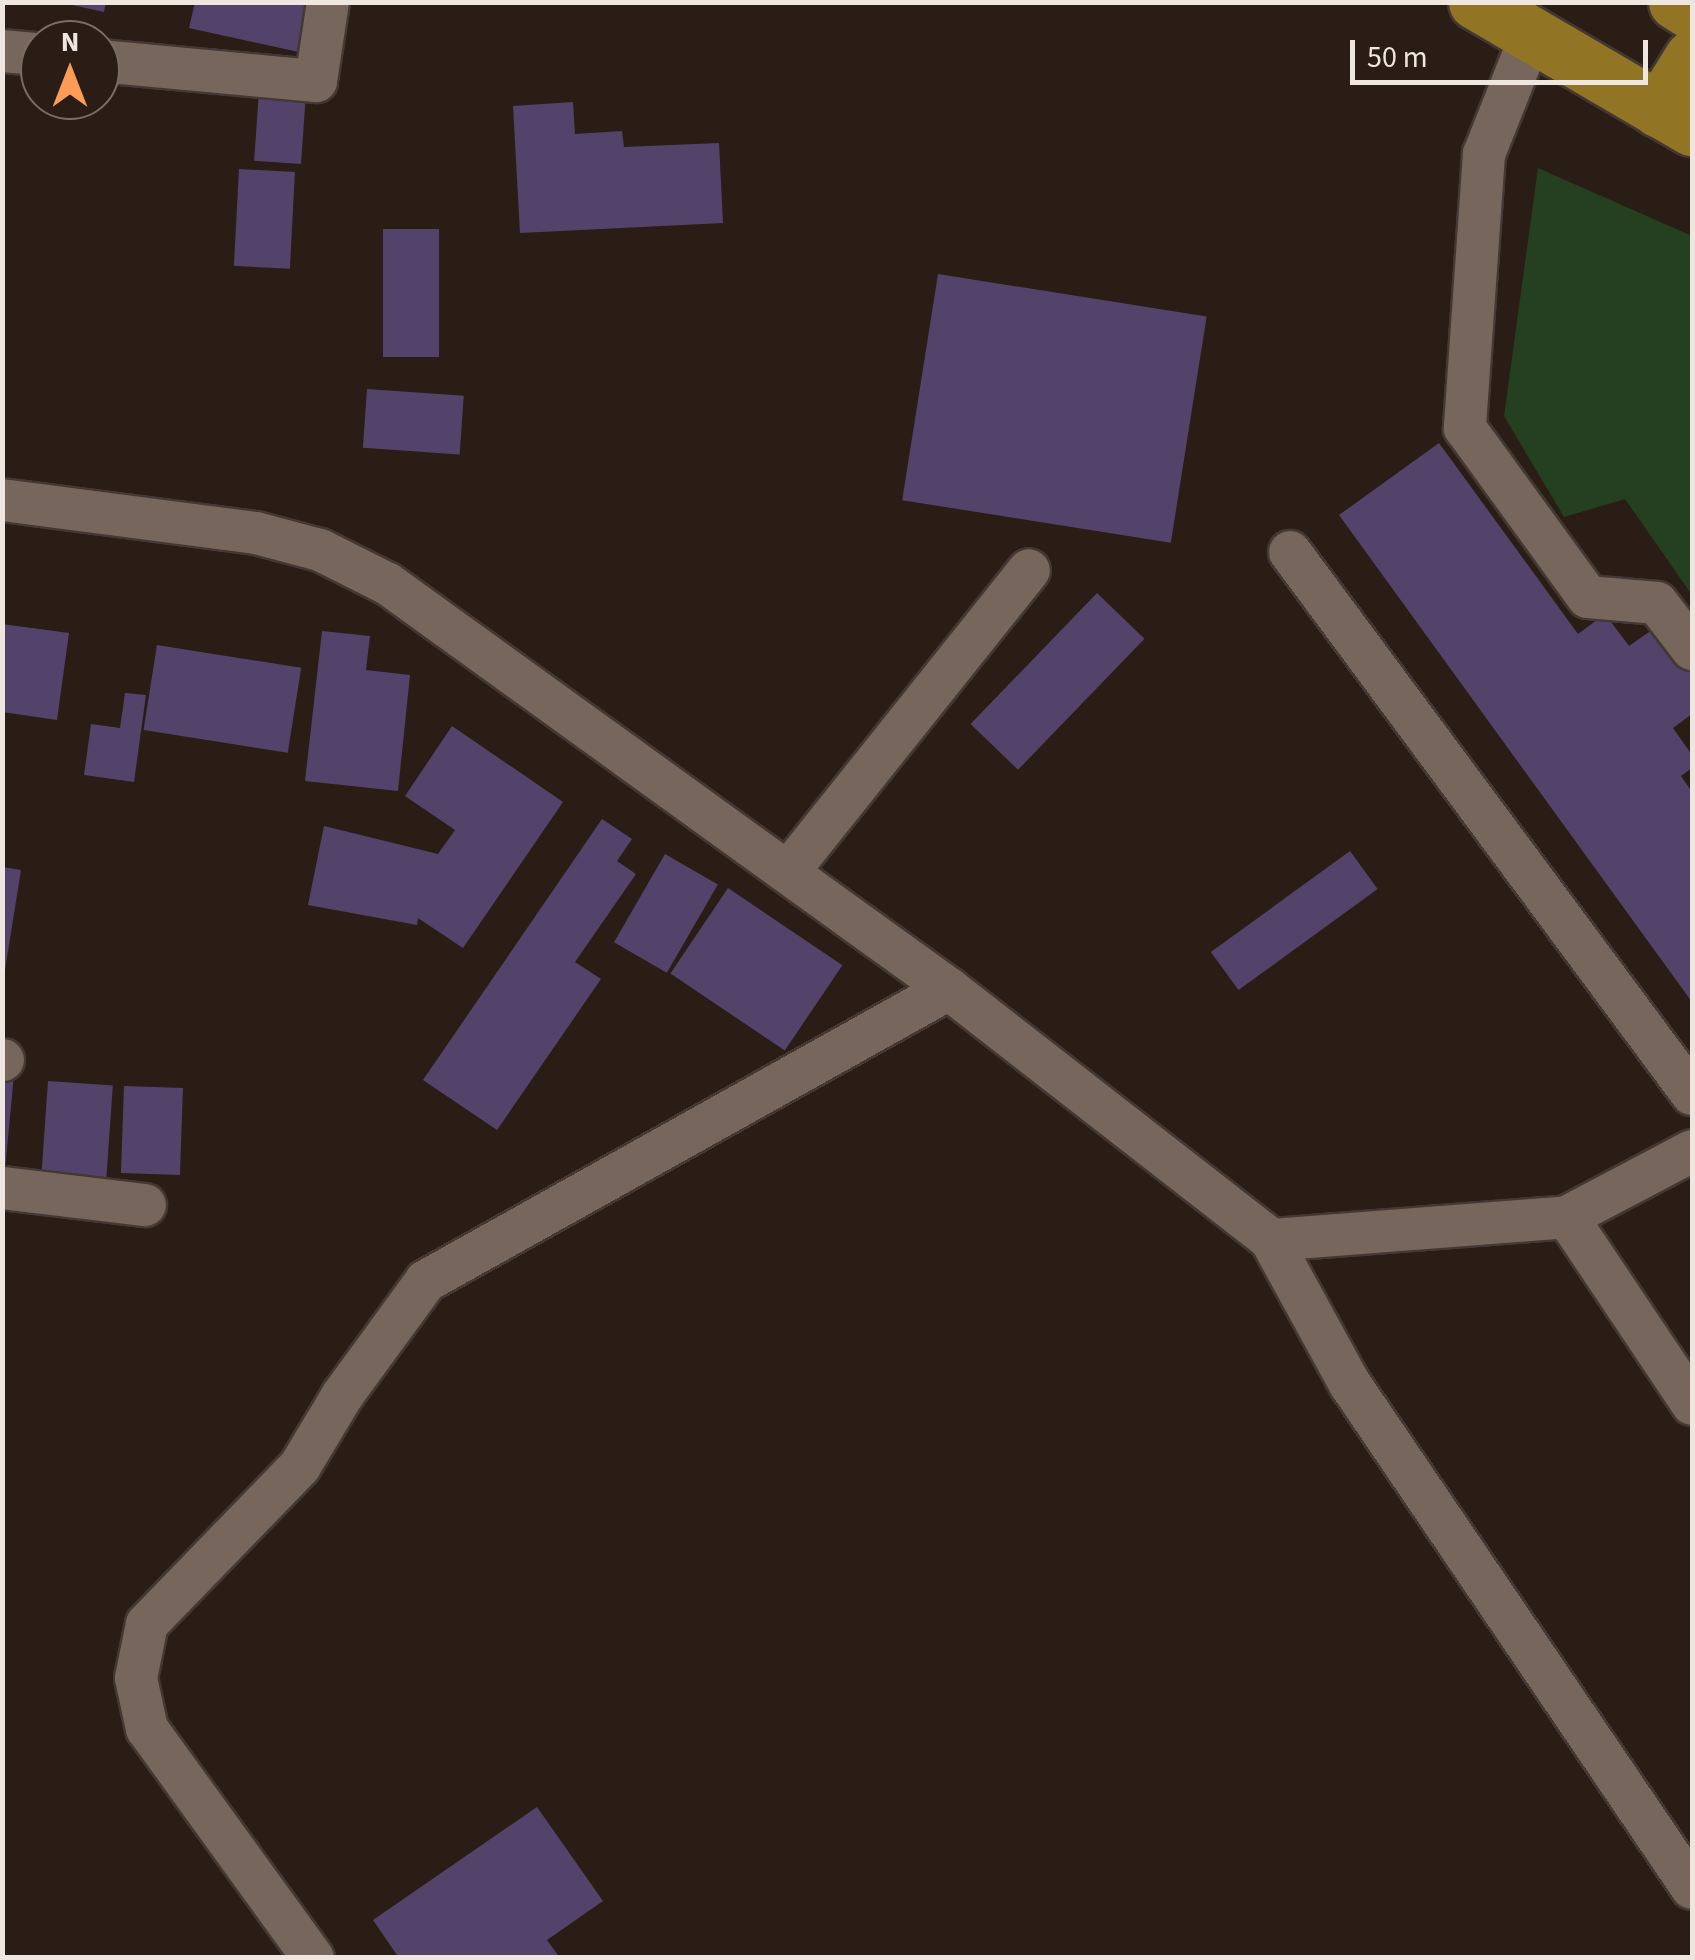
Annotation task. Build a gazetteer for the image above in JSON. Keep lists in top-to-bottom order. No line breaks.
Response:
{"scale_bar":"50 m","north":"top"}
